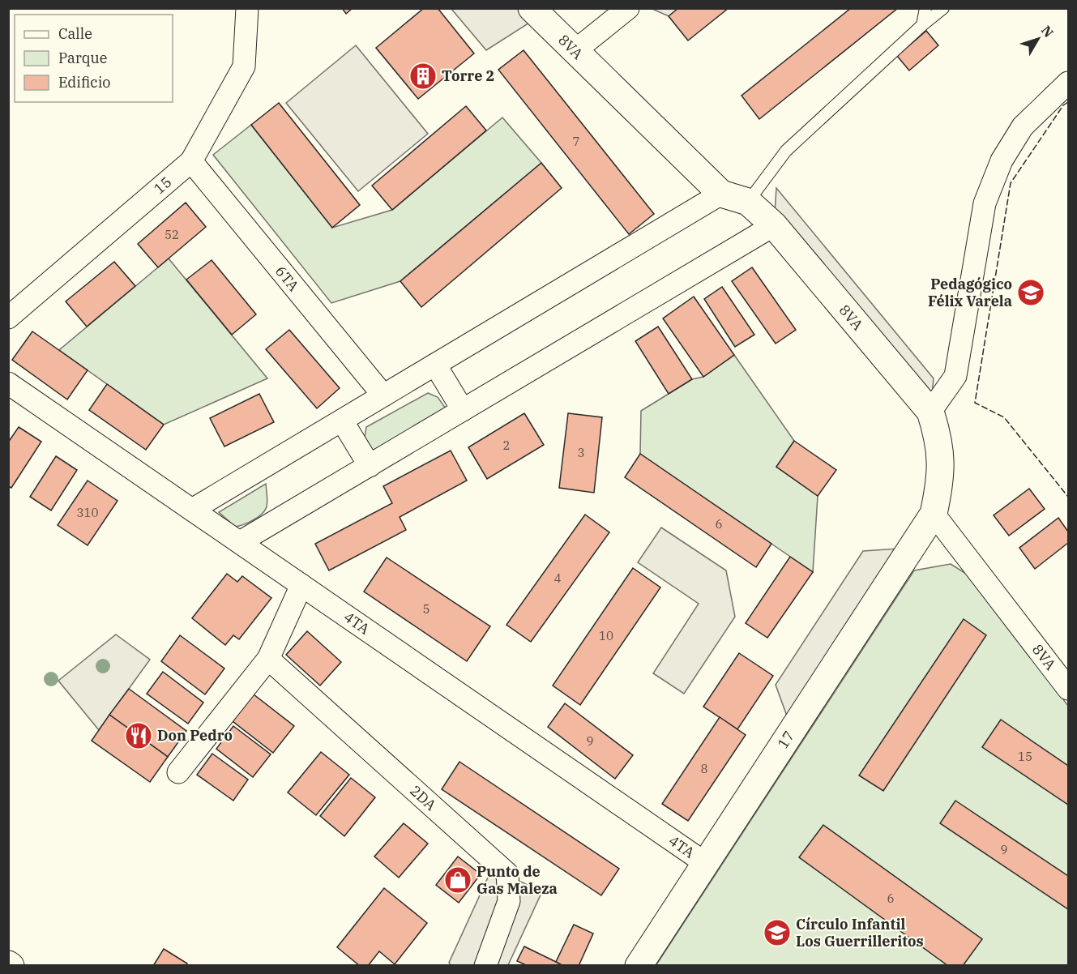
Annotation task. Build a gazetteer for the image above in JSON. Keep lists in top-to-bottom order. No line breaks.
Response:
{"streets":{"street":["8VA","15","6TA","4TA","17","2DA"]},"crossings":[["8VA","17"],["15","6TA"],["4TA","17"]],"places":{"building":["Torre 2"],"school or university":["Pedagógico Félix Varela","Círculo Infantil Los Guerrilleritos"],"restaurant":["Don Pedro"],"shop":["Punto de Gas Maleza"]},"house_numbers":["7","52","2","3","310","6","4","5","10","9","15","8","9","6"],"legend":["Calle","Parque","Edificio"],"north":"top right"}
